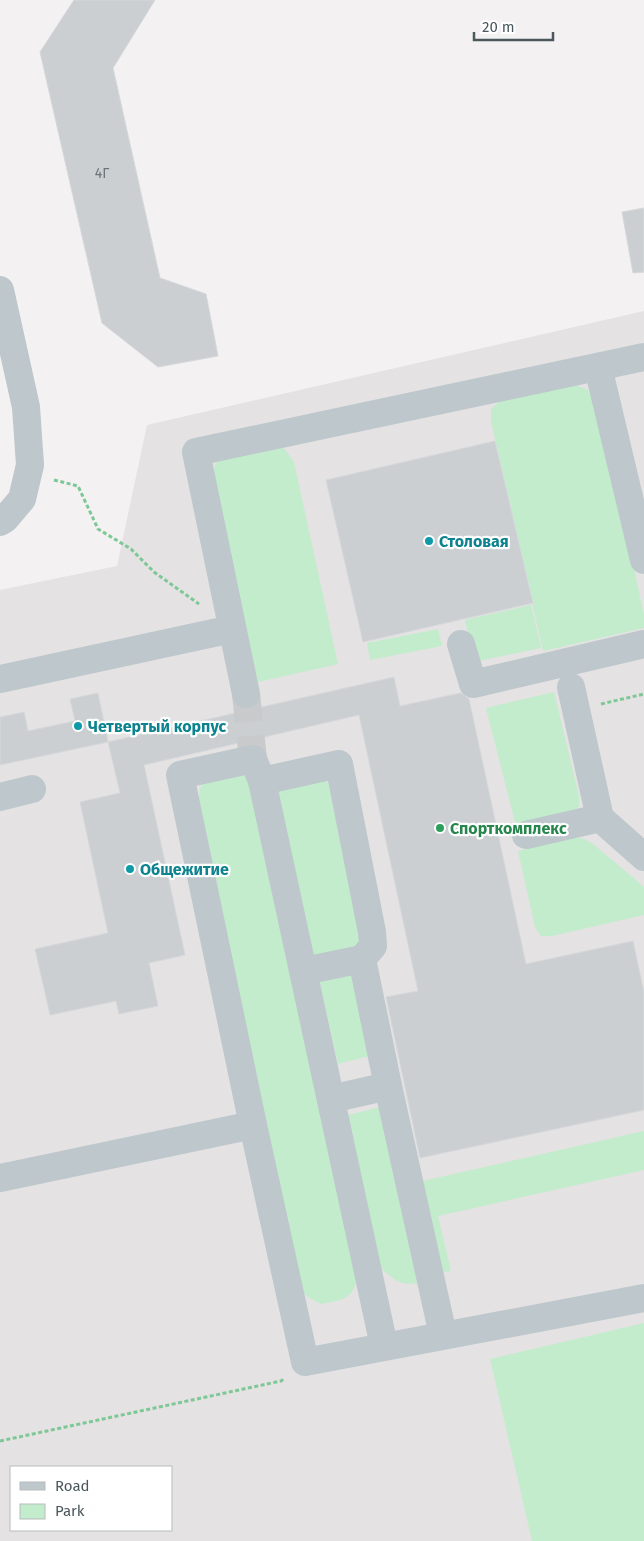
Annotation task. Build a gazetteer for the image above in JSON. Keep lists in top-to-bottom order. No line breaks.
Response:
{"places":["Столовая","Четвертый корпус","Спорткомплекс","Общежитие"],"house_numbers":["4Г"],"legend":["Road","Park"],"scale_bar":"20 m"}
